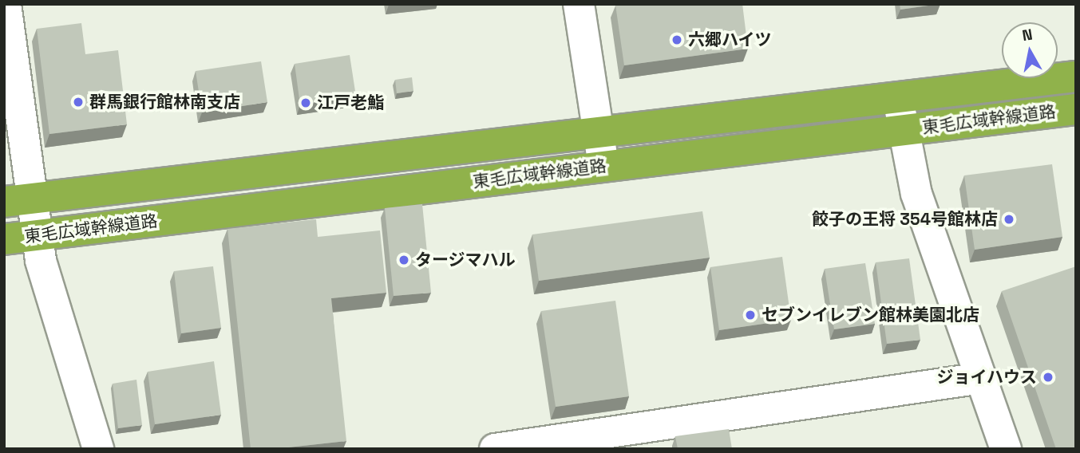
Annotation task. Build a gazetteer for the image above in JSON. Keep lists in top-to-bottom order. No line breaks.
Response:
{"streets":{"highway":["東毛広域幹線道路"]},"places":["六郷ハイツ","群馬銀行館林南支店","江戸老鮨","餃子の王将 354号館林店","タージマハル","セブンイレブン館林美園北店","ジョイハウス"],"north":"top"}
